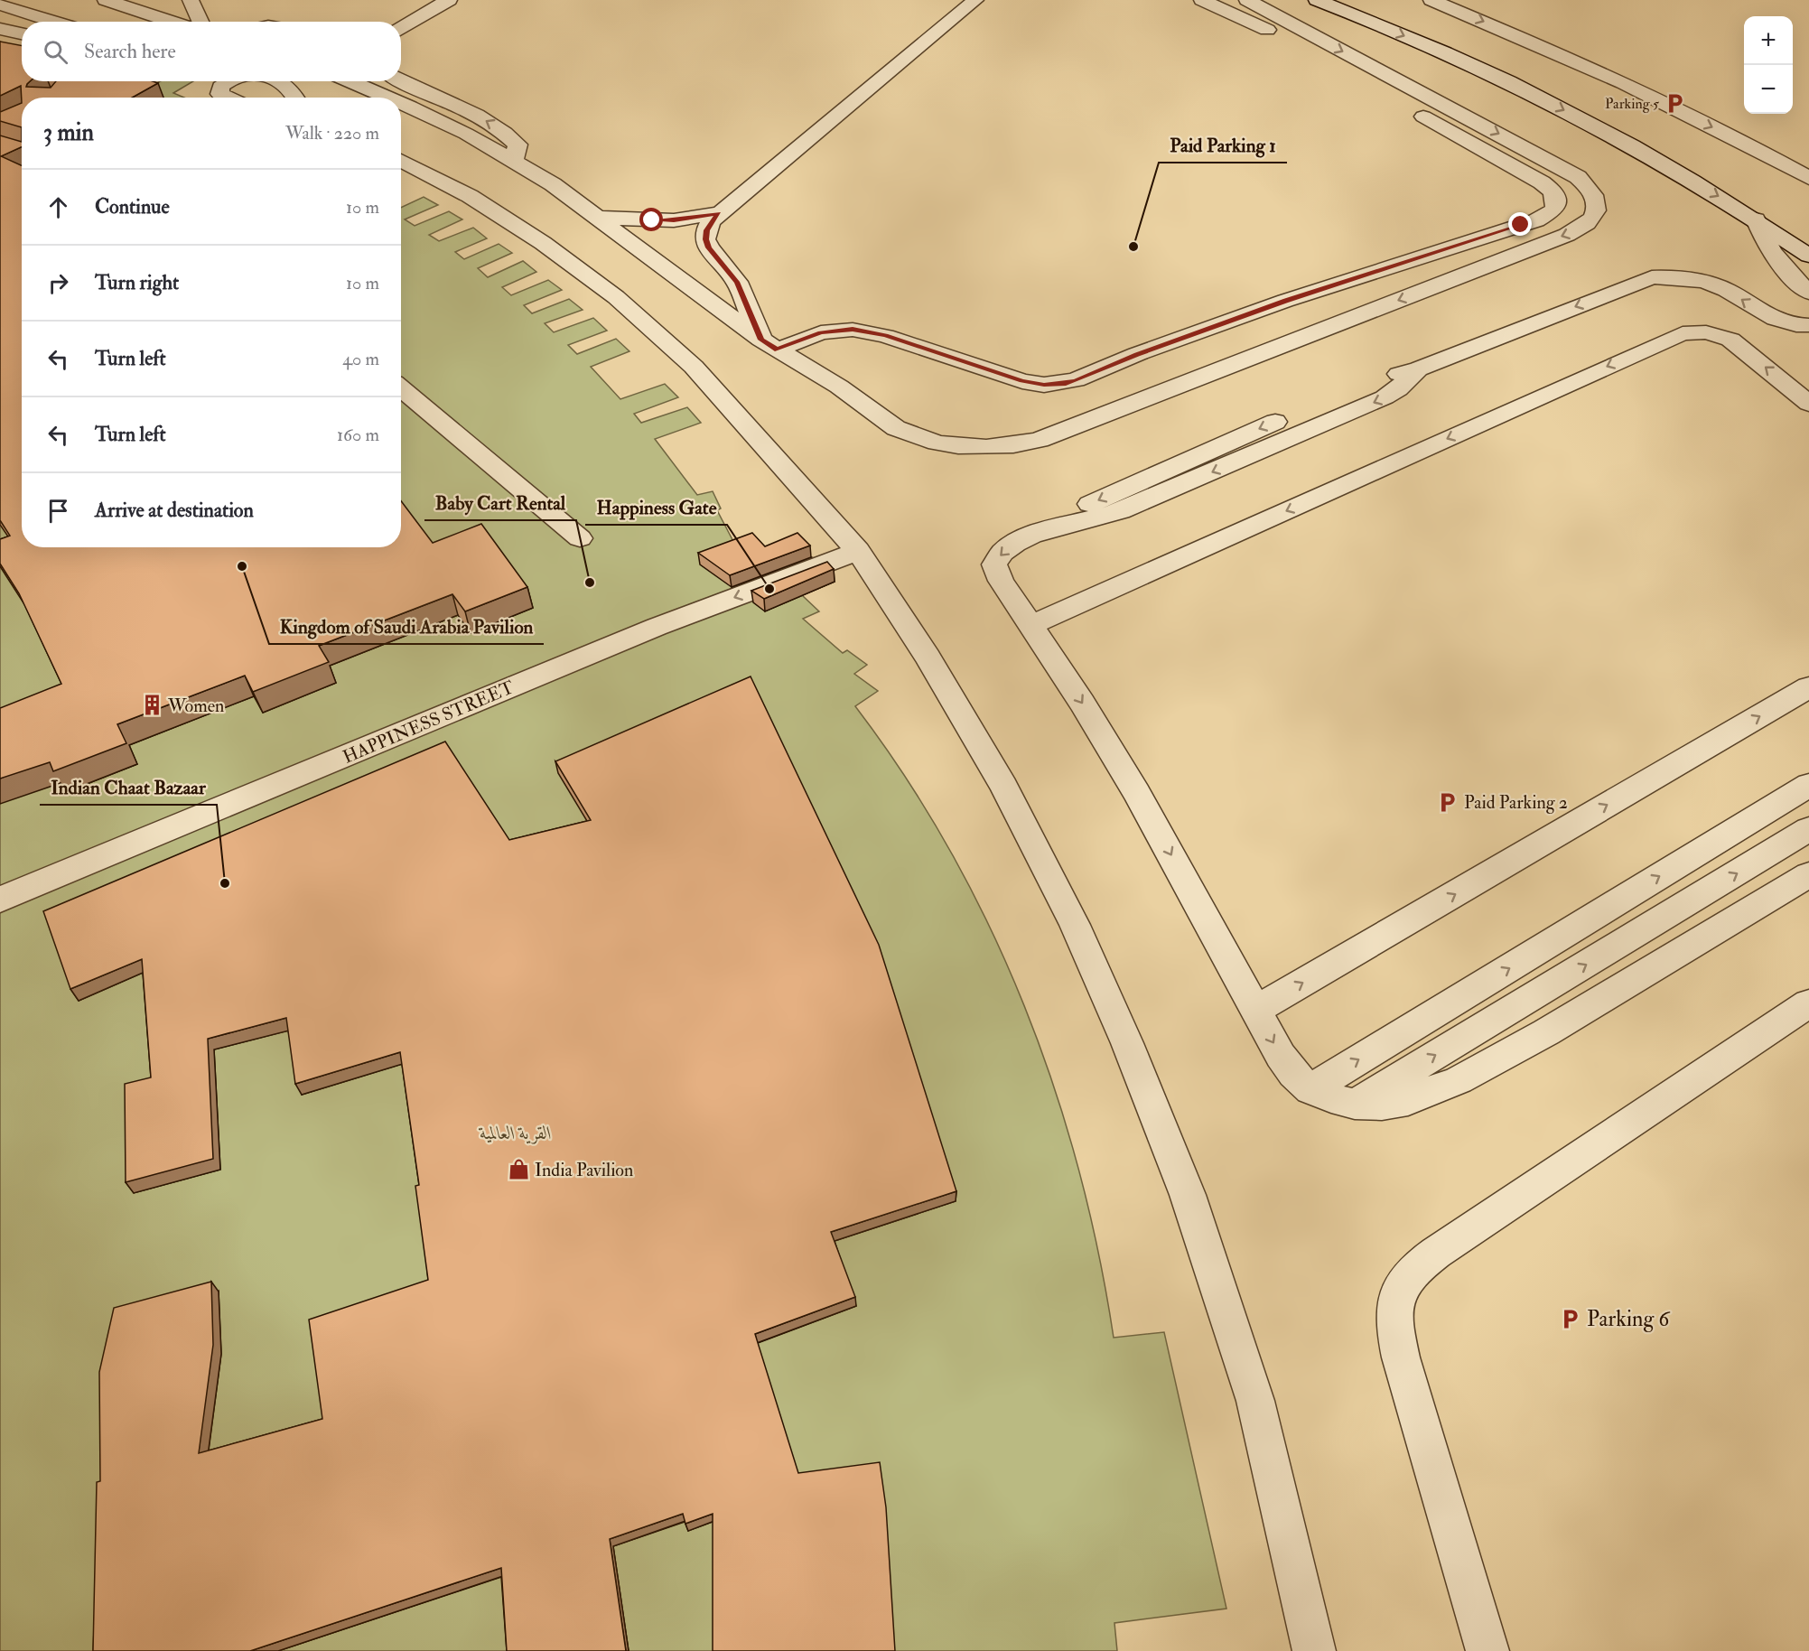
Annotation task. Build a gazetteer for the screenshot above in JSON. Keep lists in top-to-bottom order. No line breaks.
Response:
{"streets":{"street":["HAPPINESS STREET"]},"one_way":["HAPPINESS STREET"],"parks":["القرية العالمية"],"places":{"parking":["Parking 5","Paid Parking 2","Parking 6"],"other":["Paid Parking 1","Kingdom of Saudi Arabia Pavilion","Baby Cart Rental","Happiness Gate","Indian Chaat Bazaar"],"building":["Women"],"shop":["India Pavilion"]},"page":{"map_buttons":["+","−"],"search":"Search here","heading":["3 min","Walk · 220 m"],"list":[["Continue","10 m"],["Turn right","10 m"],["Turn left","40 m"],["Turn left","160 m"],"Arrive at destination"]}}
